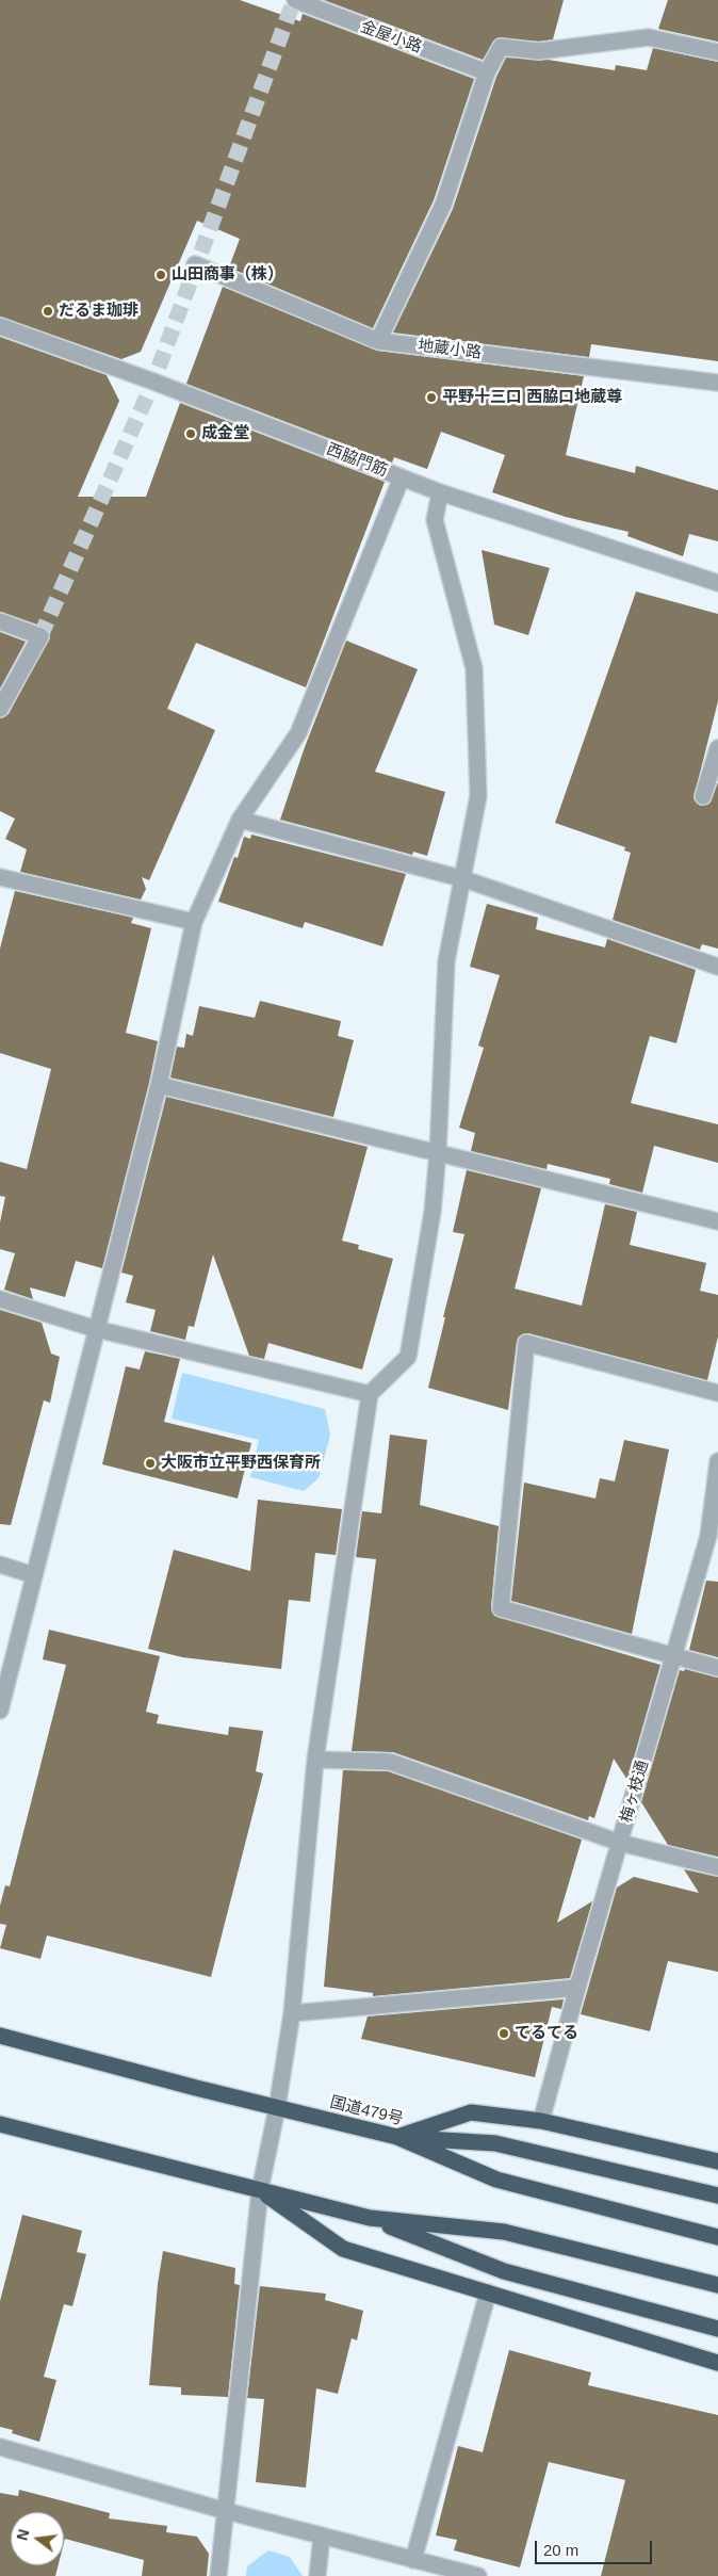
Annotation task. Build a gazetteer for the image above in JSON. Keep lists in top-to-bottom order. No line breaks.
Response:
{"streets":{"highway":["国道479号"],"street":["金屋小路","地蔵小路","西脇門筋","梅ヶ枝通"]},"places":["山田商事（株）","だるま珈琲","平野十三口 西脇口地蔵尊","成金堂","大阪市立平野西保育所","てるてる"],"scale_bar":"20 m","north":"left"}
